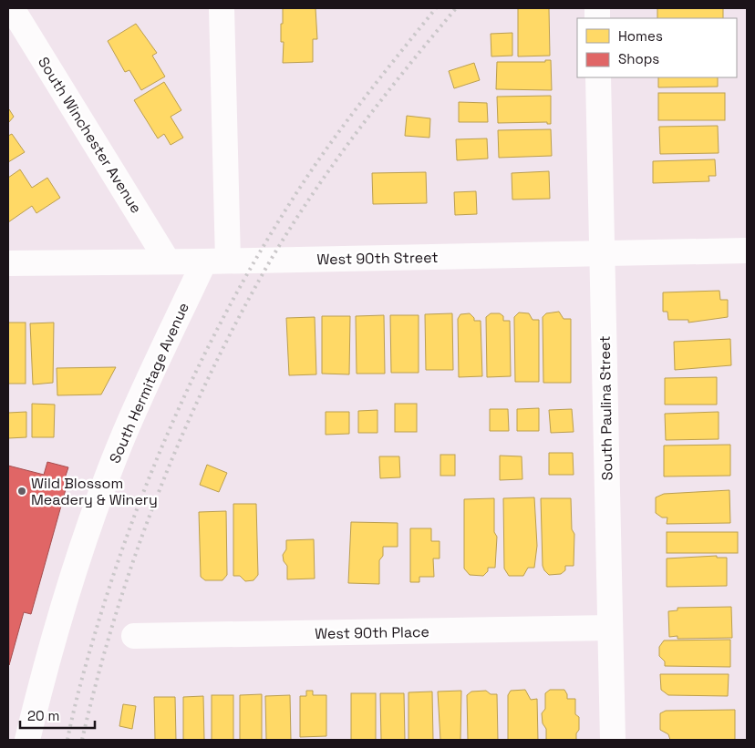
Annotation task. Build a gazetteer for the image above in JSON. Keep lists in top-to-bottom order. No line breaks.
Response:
{"streets":{"street":["South Winchester Avenue","West 90th Street","South Hermitage Avenue","South Paulina Street","West 90th Place"]},"crossings":[["South Winchester Avenue","West 90th Street"],["West 90th Street","South Hermitage Avenue"],["West 90th Street","South Paulina Street"],["South Paulina Street","West 90th Place"]],"places":["Wild Blossom Meadery & Winery"],"legend":["Homes","Shops"],"scale_bar":"20 m"}
